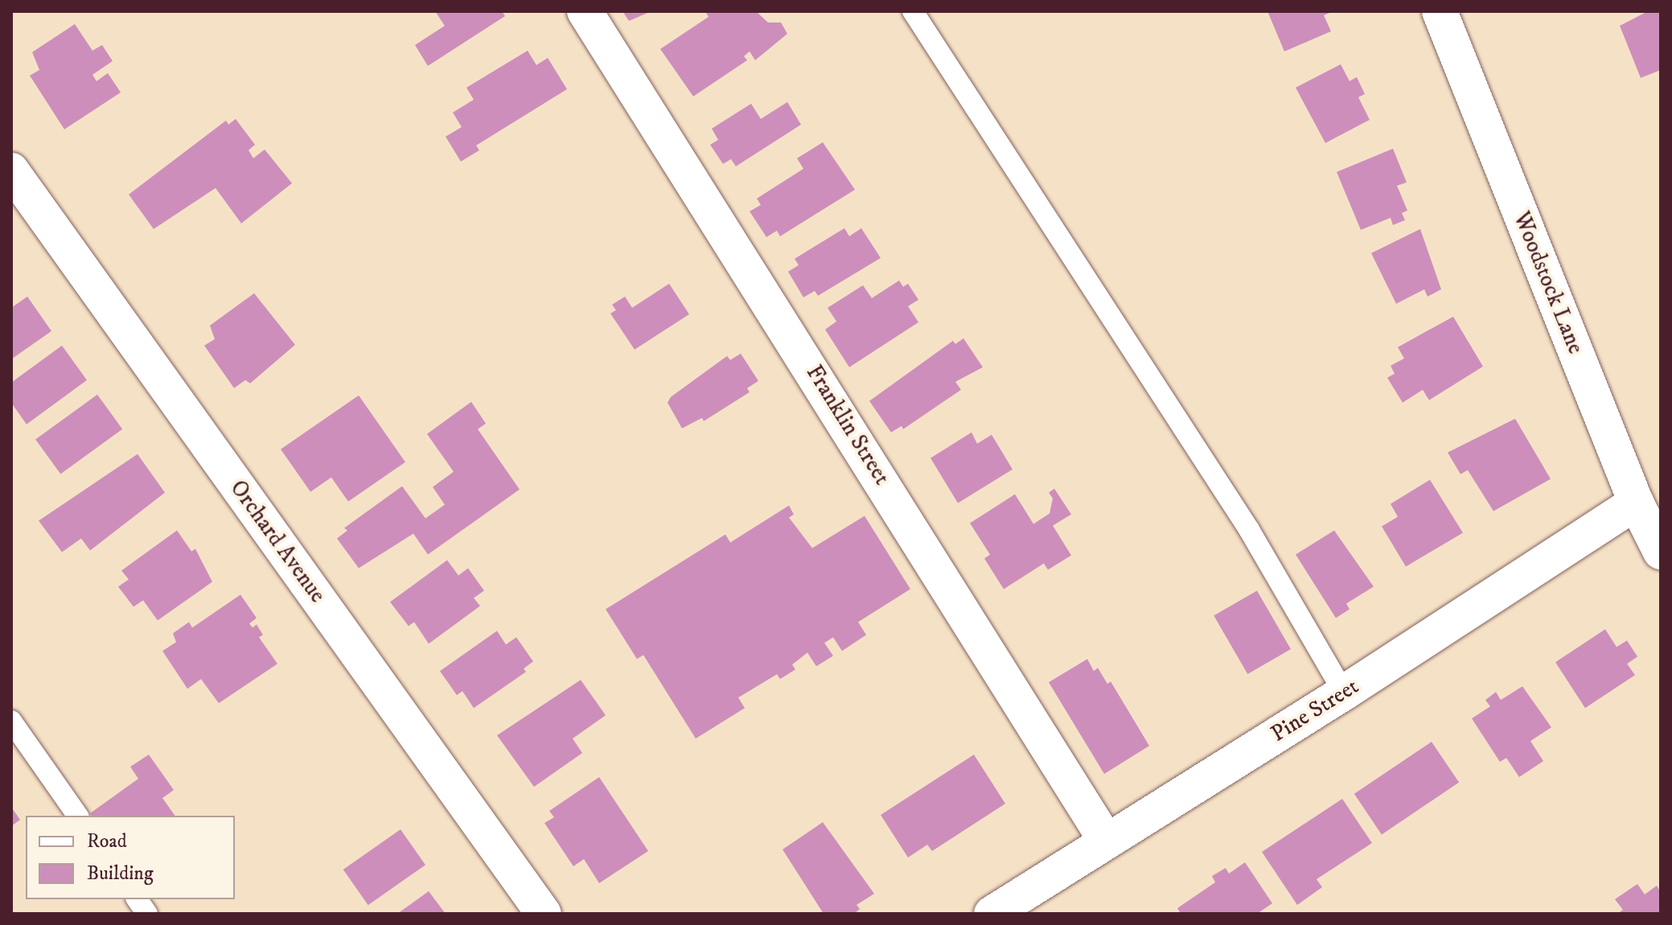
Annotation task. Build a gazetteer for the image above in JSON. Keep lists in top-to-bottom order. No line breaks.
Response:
{"streets":{"street":["Woodstock Lane","Franklin Street","Orchard Avenue","Pine Street"]},"crossings":[["Woodstock Lane","Pine Street"],["Franklin Street","Pine Street"]],"legend":["Road","Building"]}
